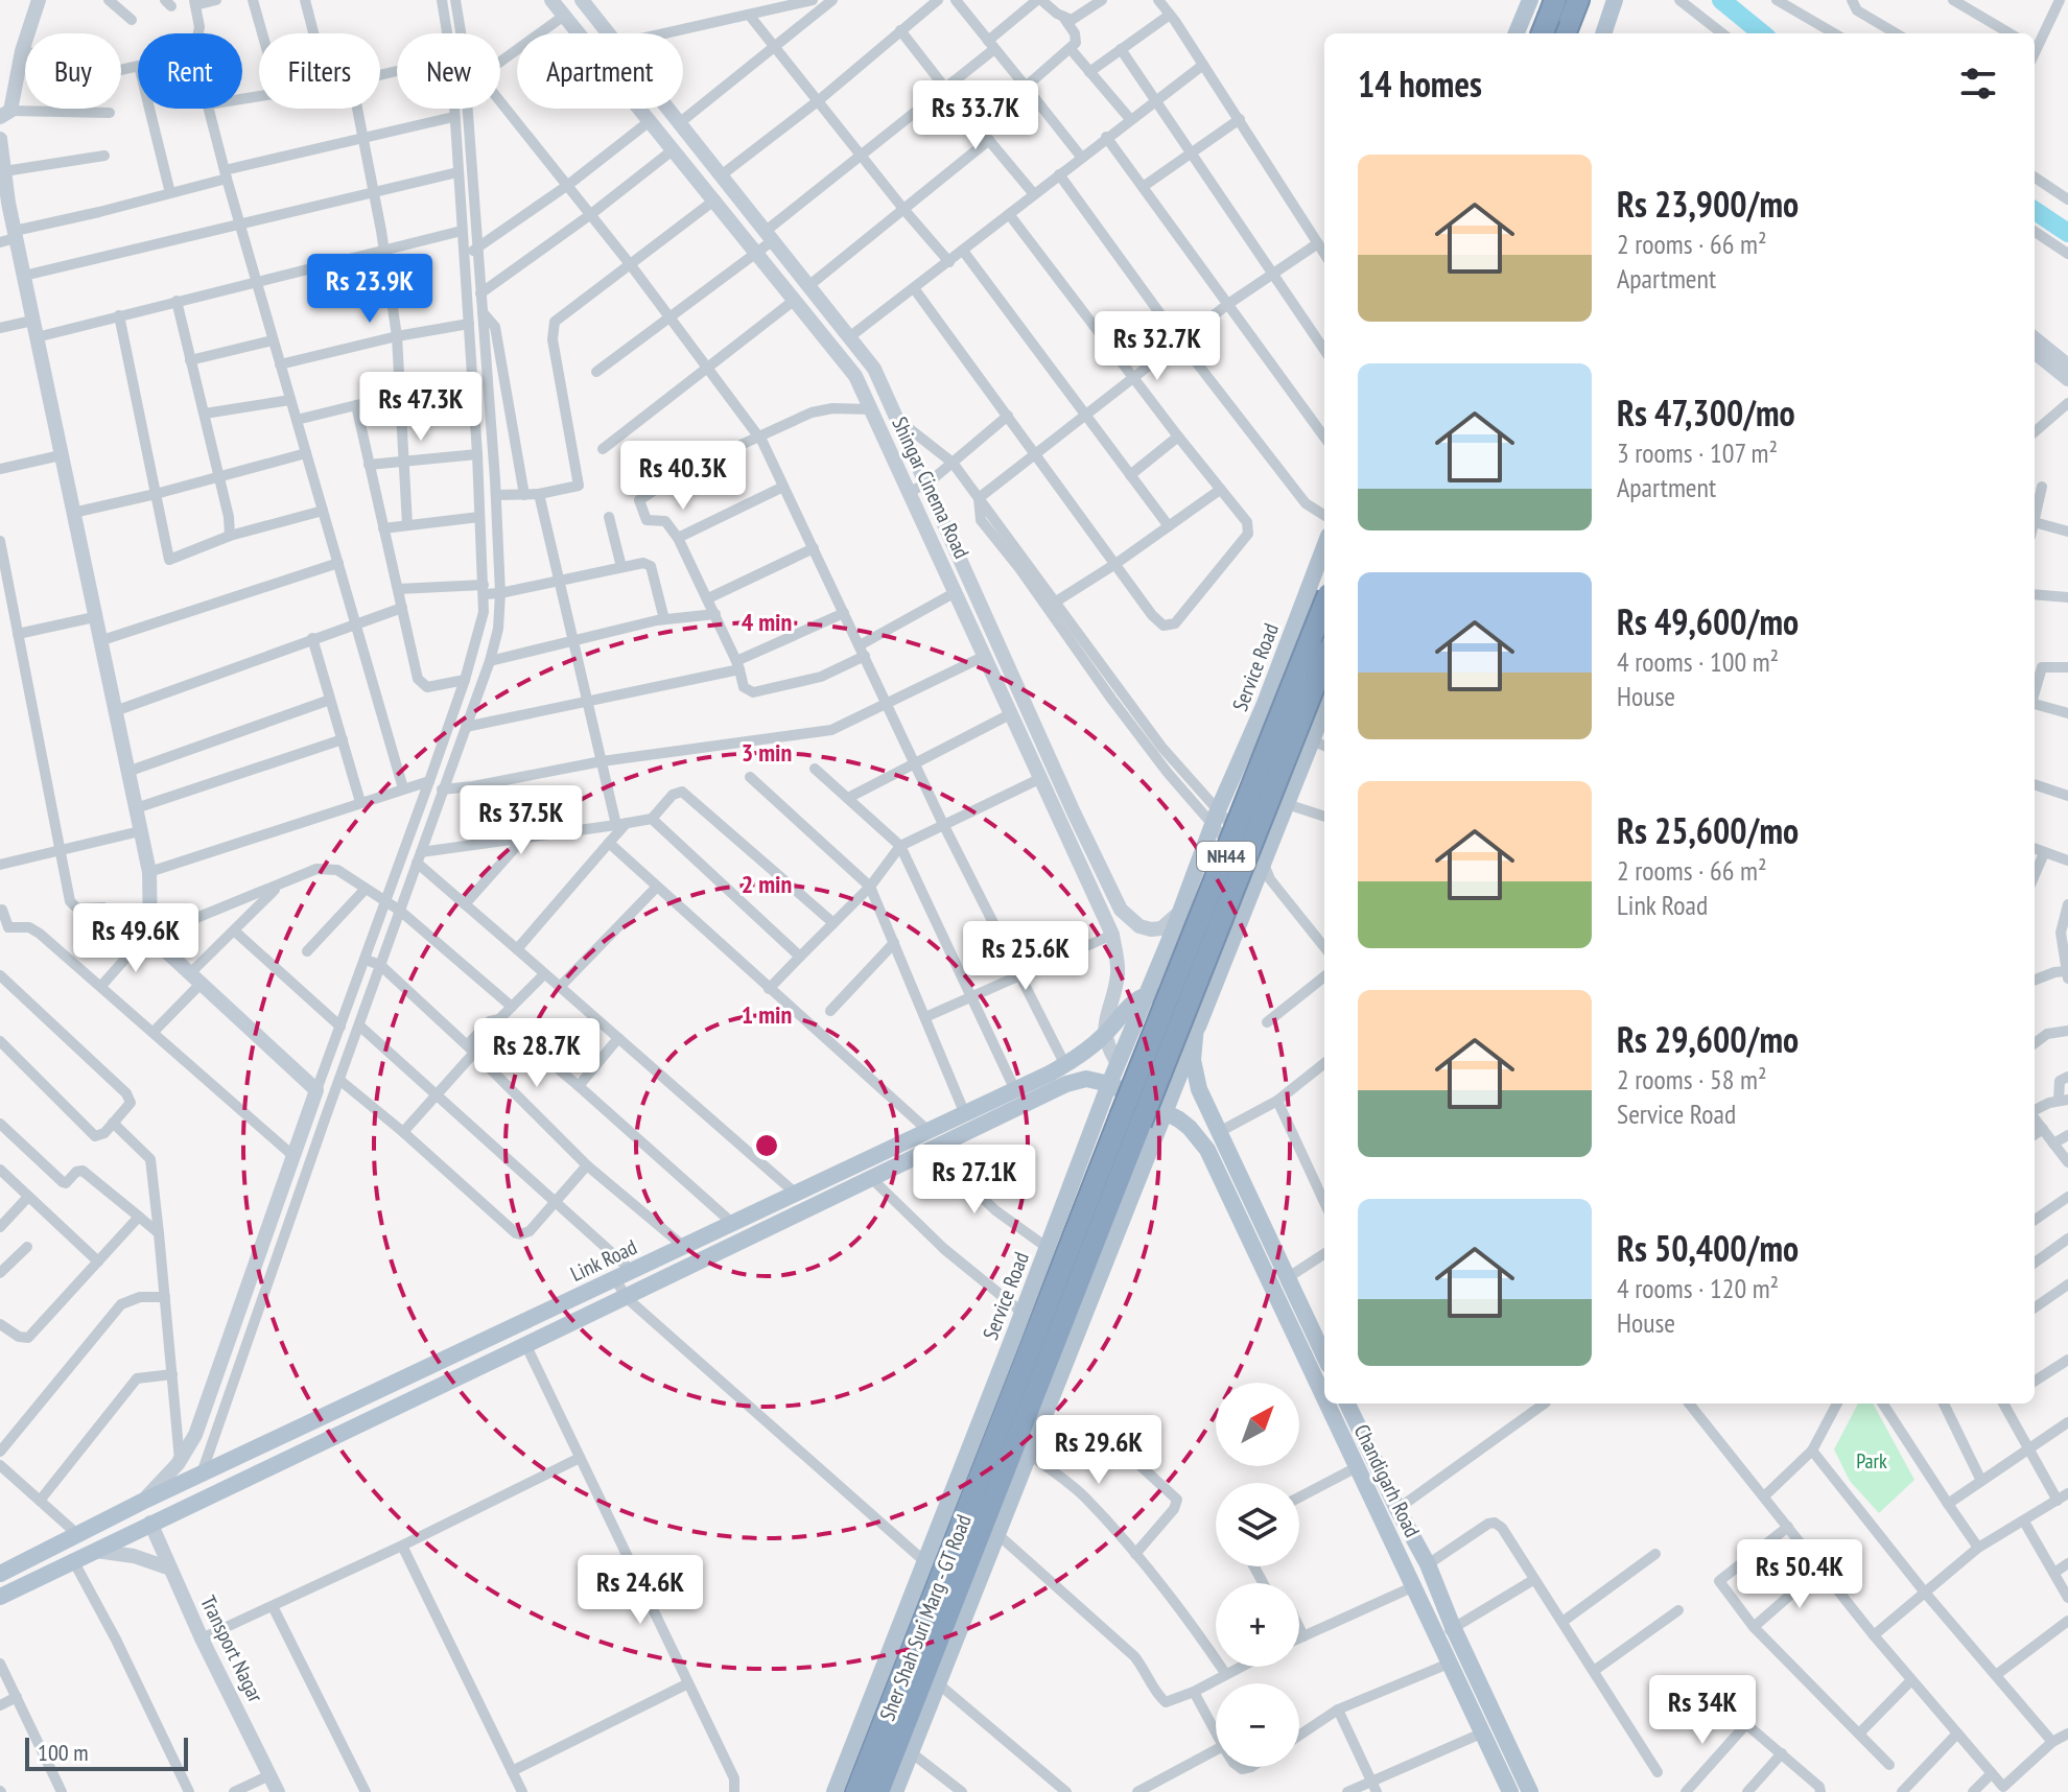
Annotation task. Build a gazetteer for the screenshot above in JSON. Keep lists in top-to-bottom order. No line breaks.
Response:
{"streets":{"highway":["NH44","Sher Shah Suri Marg - GT Road"],"main road":["Service Road","Link Road","Chandigarh Road"],"street":["Shingar Cinema Road","Transport Nagar"]},"crossings":[["Shingar Cinema Road","Service Road"],["Shingar Cinema Road","Link Road"],["Service Road","Link Road"],["NH44","Sher Shah Suri Marg - GT Road"],["Link Road","Chandigarh Road"],["Link Road","Transport Nagar"]],"parks":["Park"],"scale_bar":"100 m","north":"top right","page":{"chip":["Buy","Rent","Filters","New","Apartment"],"heading":"14 homes","price":["Rs 33.7K","Rs 23.9K","Rs 32.7K","Rs 47.3K","Rs 40.3K","Rs 37.5K","Rs 49.6K","Rs 25.6K","Rs 28.7K","Rs 27.1K","Rs 29.6K","Rs 50.4K","Rs 24.6K","Rs 34K"],"list":[{"name":"Rs 23,900/mo","note":"2 rooms · 66 m² · Apartment"},{"name":"Rs 47,300/mo","note":"3 rooms · 107 m² · Apartment"},{"name":"Rs 49,600/mo","note":"4 rooms · 100 m² · House"},{"name":"Rs 25,600/mo","note":"2 rooms · 66 m² · Link Road"},{"name":"Rs 29,600/mo","note":"2 rooms · 58 m² · Service Road"},{"name":"Rs 50,400/mo","note":"4 rooms · 120 m² · House"}],"map_buttons":["+","−"],"scale":"100 m"},"rings":["4 min","3 min","2 min","1 min"]}
